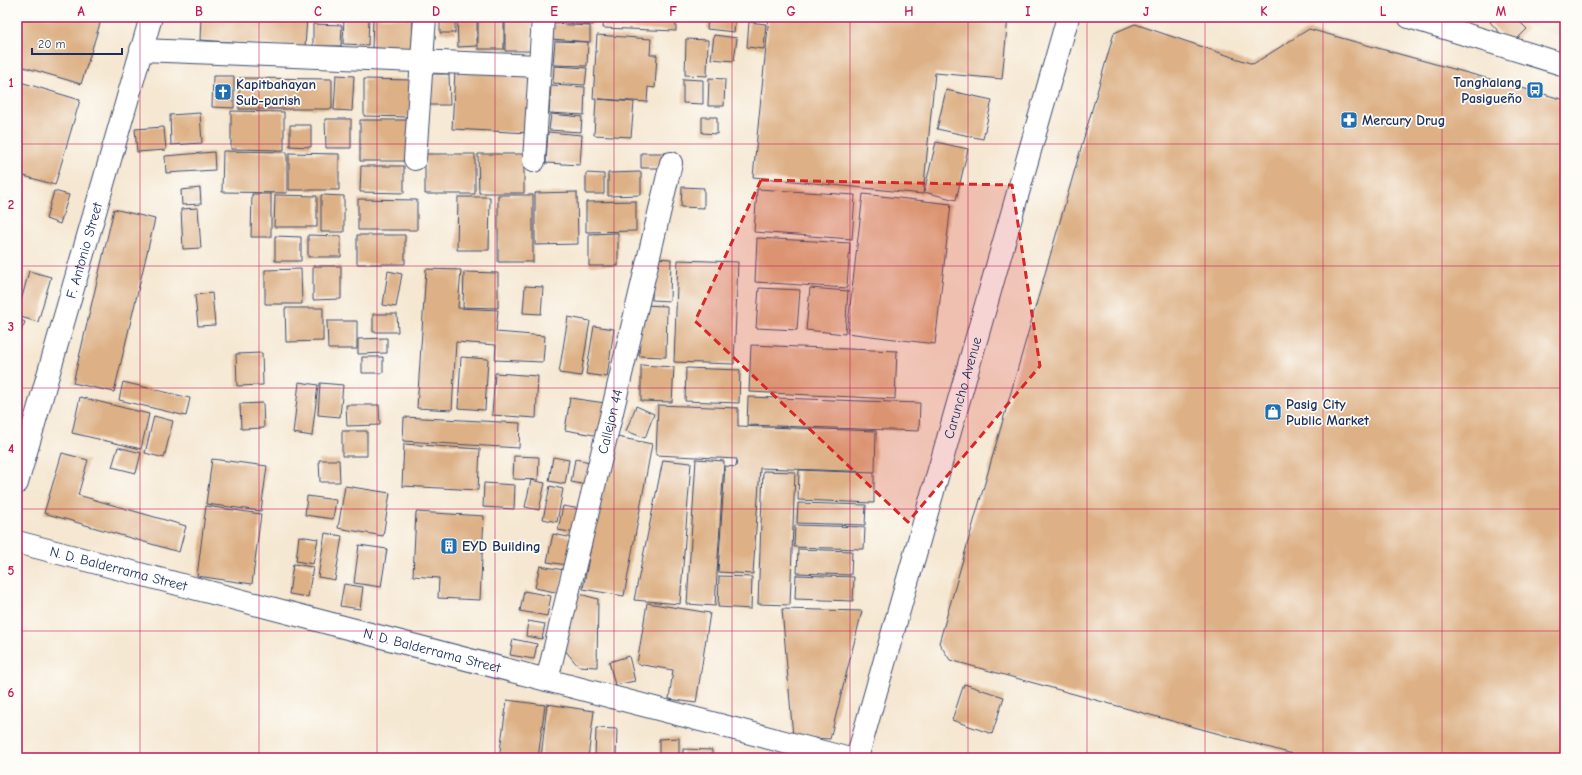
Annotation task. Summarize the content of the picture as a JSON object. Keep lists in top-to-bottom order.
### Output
{
  "streets": {
    "street": [
      "F. Antonio Street",
      "Caruncho Avenue",
      "Callejon 44",
      "N. D. Balderrama Street"
    ]
  },
  "crossings": [
    ["Callejon 44", "N. D. Balderrama Street"]
  ],
  "places": {
    "bus stop": ["Tanghalang Pasigueño"],
    "church": ["Kapitbahayan Sub-parish"],
    "pharmacy": ["Mercury Drug"],
    "shop": ["Pasig City Public Market"],
    "building": ["EYD Building"]
  },
  "scale_bar": "20 m",
  "grid": {
    "columns": [
      "A",
      "B",
      "C",
      "D",
      "E",
      "F",
      "G",
      "H",
      "I",
      "J",
      "K",
      "L",
      "M"
    ],
    "rows": [
      "1",
      "2",
      "3",
      "4",
      "5",
      "6"
    ]
  }
}
